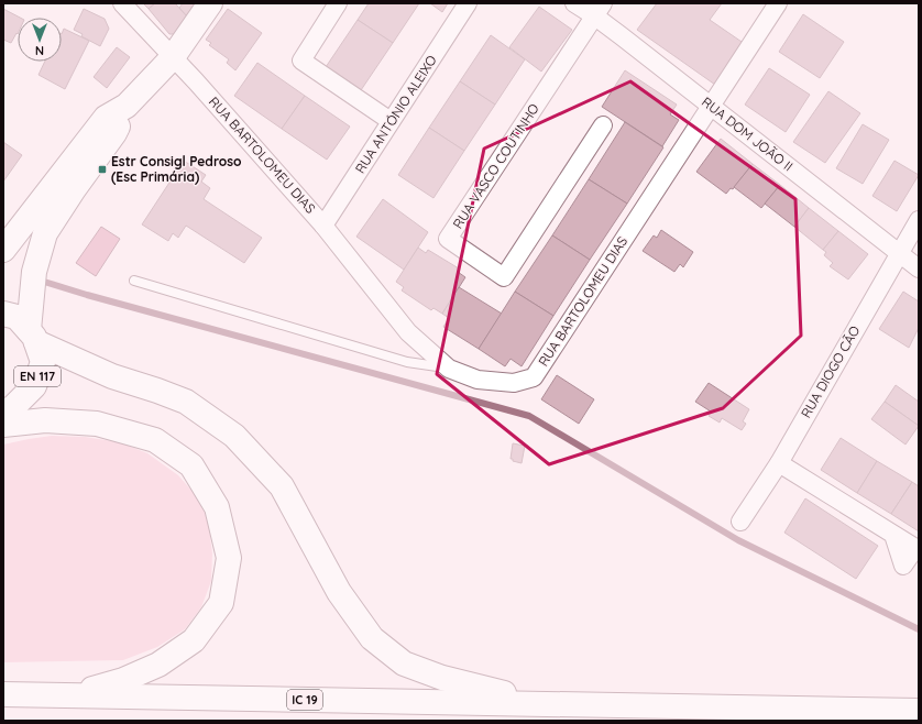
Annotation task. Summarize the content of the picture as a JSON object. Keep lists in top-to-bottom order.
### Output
{
  "streets": {
    "main road": ["EN 117", "IC 19"],
    "street": [
      "RUA ANTÓNIO ALEIXO",
      "RUA DOM JOÃO II",
      "RUA BARTOLOMEU DIAS",
      "RUA VASCO COUTINHO",
      "RUA DIOGO CÃO"
    ]
  },
  "crossings": [
    ["RUA ANTÓNIO ALEIXO", "RUA BARTOLOMEU DIAS"],
    ["RUA DOM JOÃO II", "RUA BARTOLOMEU DIAS"],
    ["RUA DOM JOÃO II", "RUA VASCO COUTINHO"],
    ["RUA DOM JOÃO II", "RUA DIOGO CÃO"]
  ],
  "places": {
    "transit": ["Estr Consigl Pedroso (Esc Primária)"]
  },
  "north": "bottom"
}
